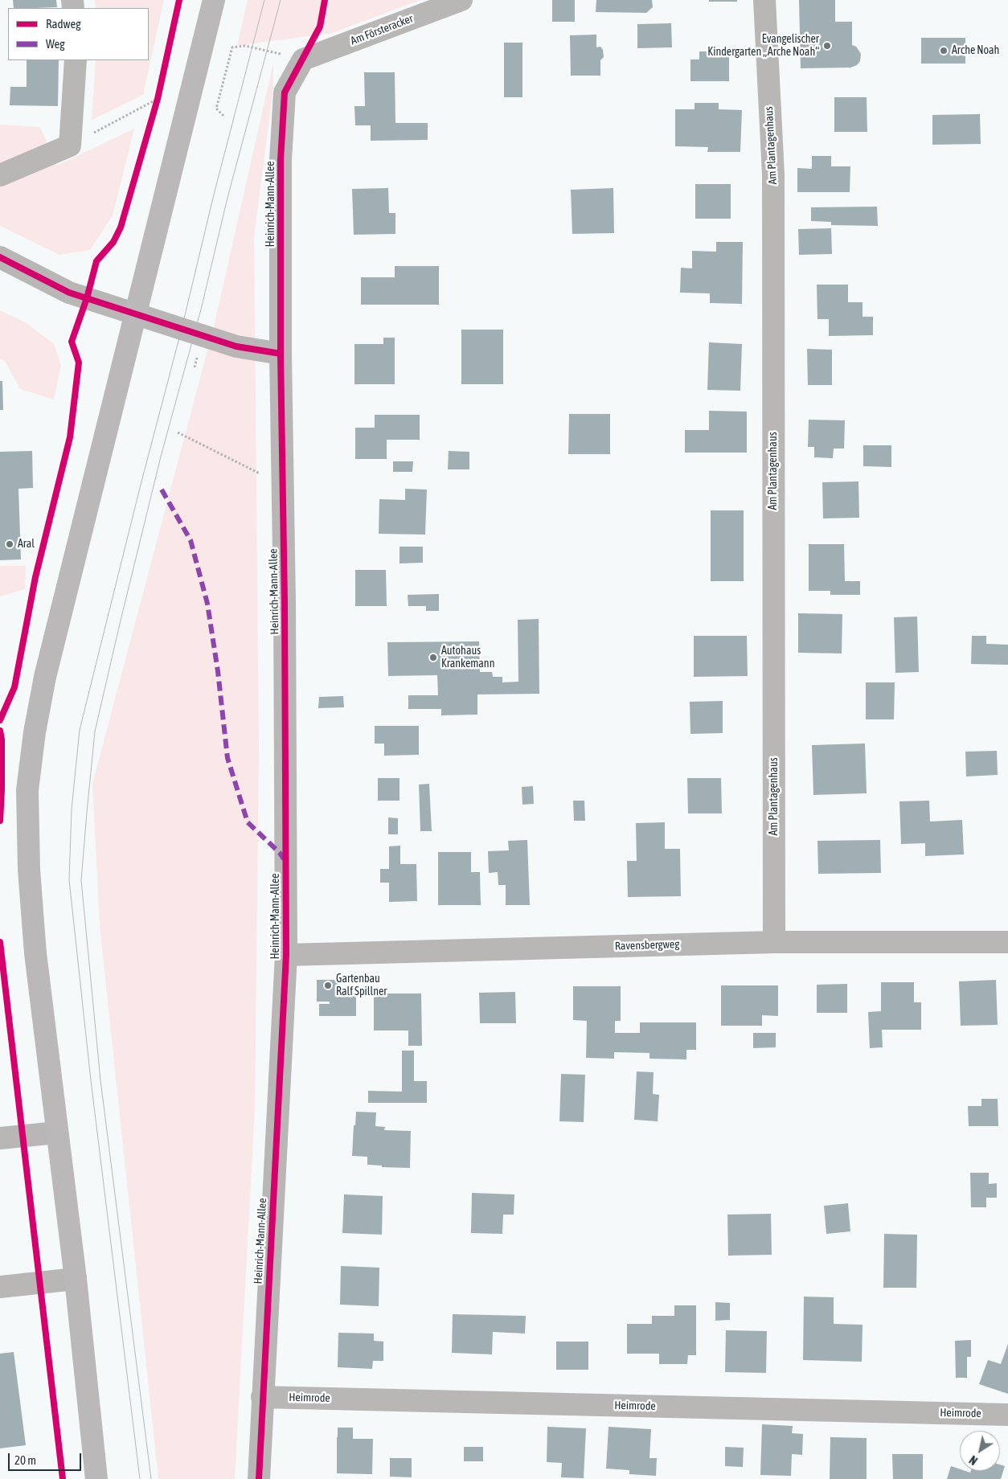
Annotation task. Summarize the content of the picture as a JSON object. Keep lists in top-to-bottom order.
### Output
{
  "streets": {
    "street": [
      "Am Försteracker",
      "Am Plantagenhaus",
      "Heinrich-Mann-Allee",
      "Ravensbergweg",
      "Heimrode"
    ]
  },
  "crossings": [
    ["Am Försteracker", "Heinrich-Mann-Allee"],
    ["Am Plantagenhaus", "Ravensbergweg"],
    ["Heinrich-Mann-Allee", "Ravensbergweg"],
    ["Heinrich-Mann-Allee", "Heimrode"]
  ],
  "places": [
    "Evangelischer Kindergarten „Arche Noah“",
    "Arche Noah",
    "Aral",
    "Autohaus Krankemann",
    "Gartenbau Ralf Spillner"
  ],
  "legend": ["Radweg", "Weg"],
  "scale_bar": "20 m",
  "north": "bottom left"
}
